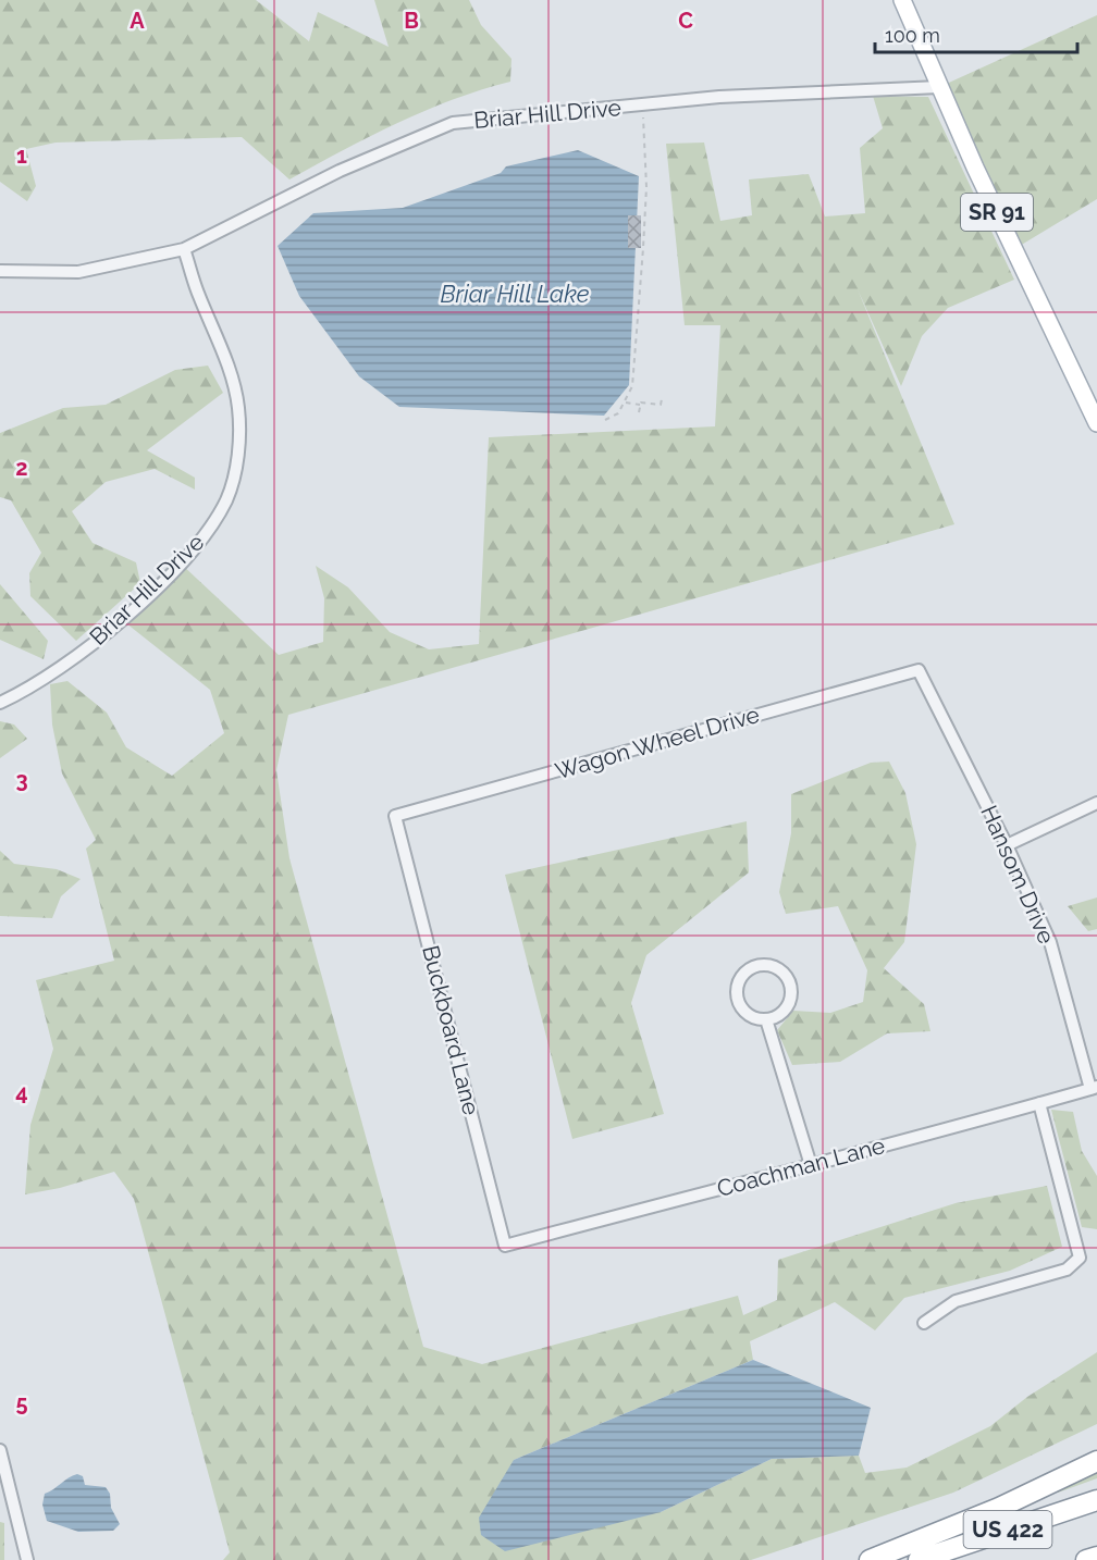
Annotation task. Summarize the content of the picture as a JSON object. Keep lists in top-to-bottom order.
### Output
{
  "streets": {
    "highway": ["US 422"],
    "main road": ["SR 91"],
    "street": [
      "Briar Hill Drive",
      "Wagon Wheel Drive",
      "Hansom Drive",
      "Buckboard Lane",
      "Coachman Lane"
    ]
  },
  "crossings": [
    ["Briar Hill Drive", "SR 91"],
    ["Wagon Wheel Drive", "Hansom Drive"],
    ["Wagon Wheel Drive", "Buckboard Lane"],
    ["Hansom Drive", "Coachman Lane"],
    ["Buckboard Lane", "Coachman Lane"]
  ],
  "water": ["Briar Hill Lake"],
  "scale_bar": "100 m",
  "grid": {
    "columns": ["A", "B", "C"],
    "rows": [
      "1",
      "2",
      "3",
      "4",
      "5"
    ]
  }
}
